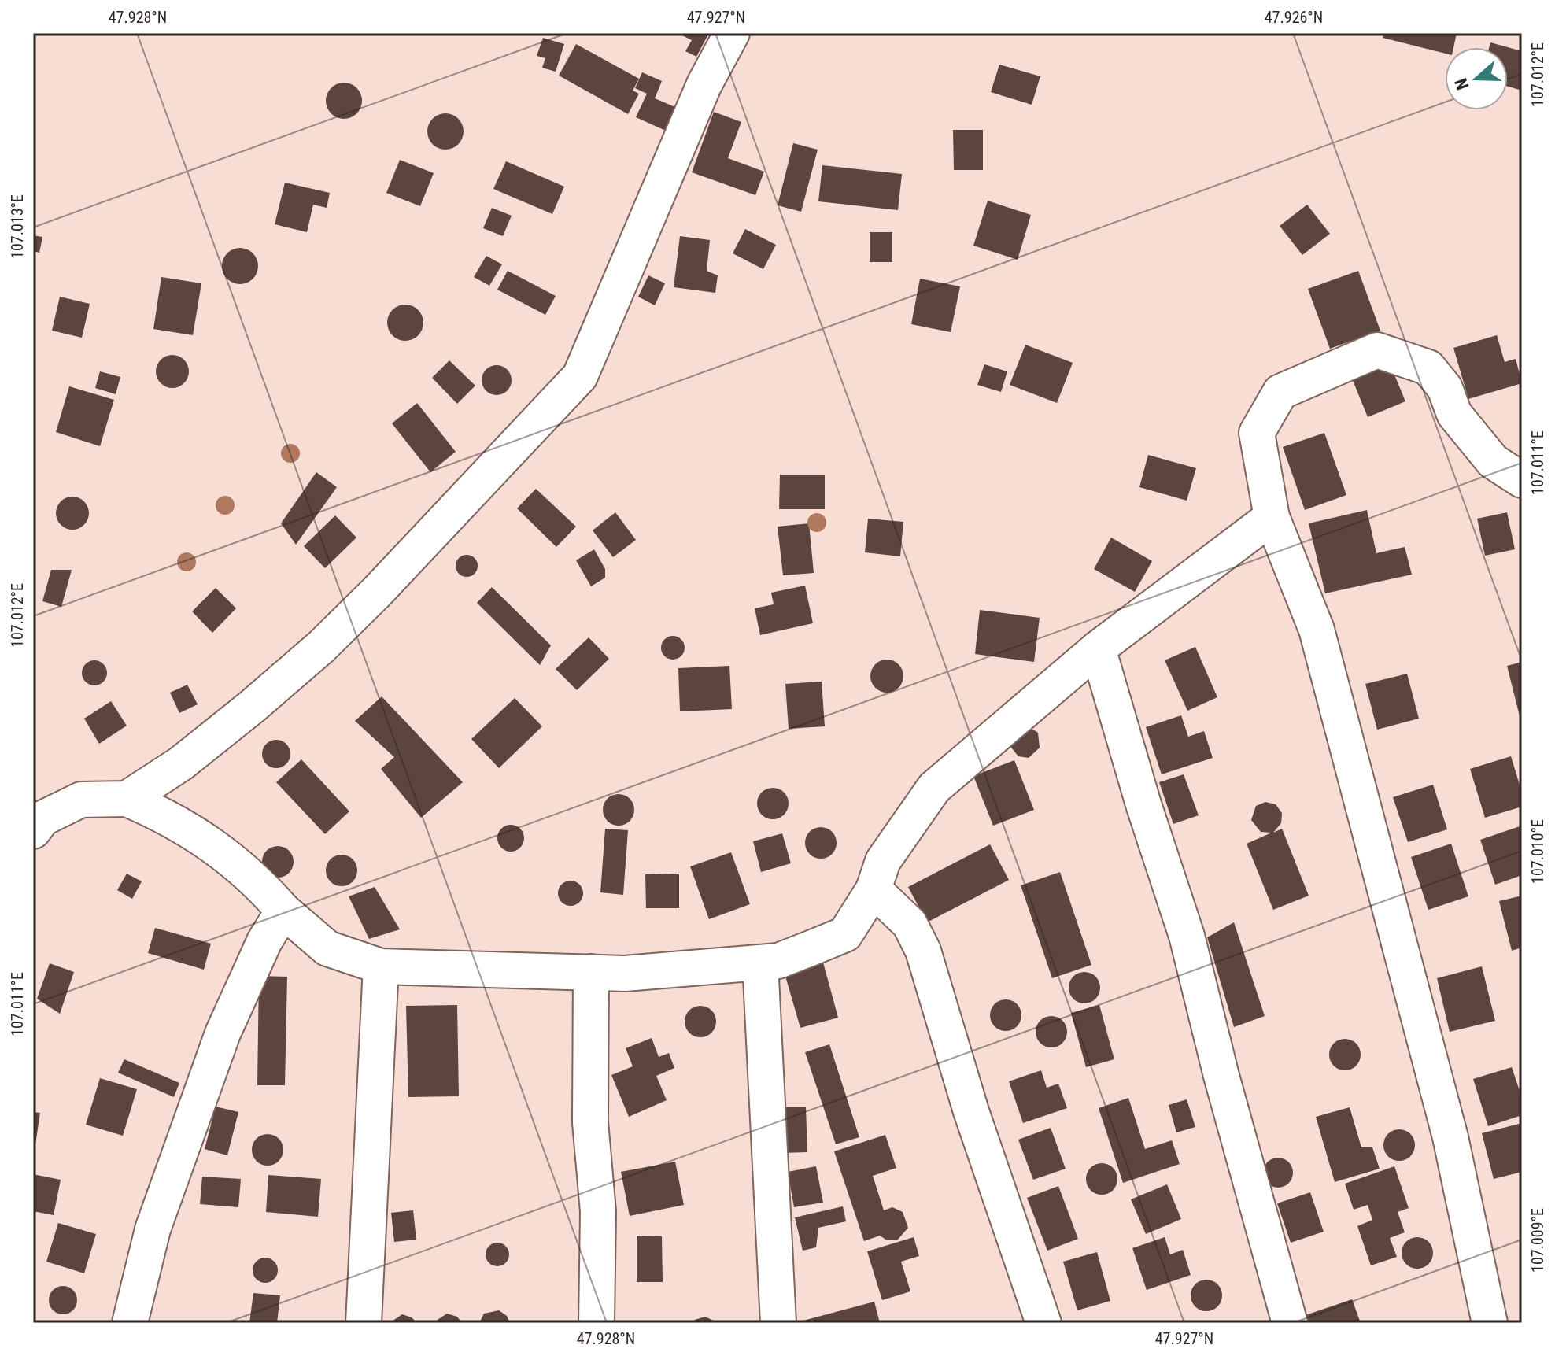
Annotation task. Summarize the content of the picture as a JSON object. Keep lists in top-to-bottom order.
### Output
{
  "north": "left",
  "coordinates": [
    "47.928°N",
    "47.927°N",
    "47.926°N",
    "107.012°E",
    "107.013°E",
    "107.011°E",
    "107.010°E",
    "107.009°E"
  ]
}
